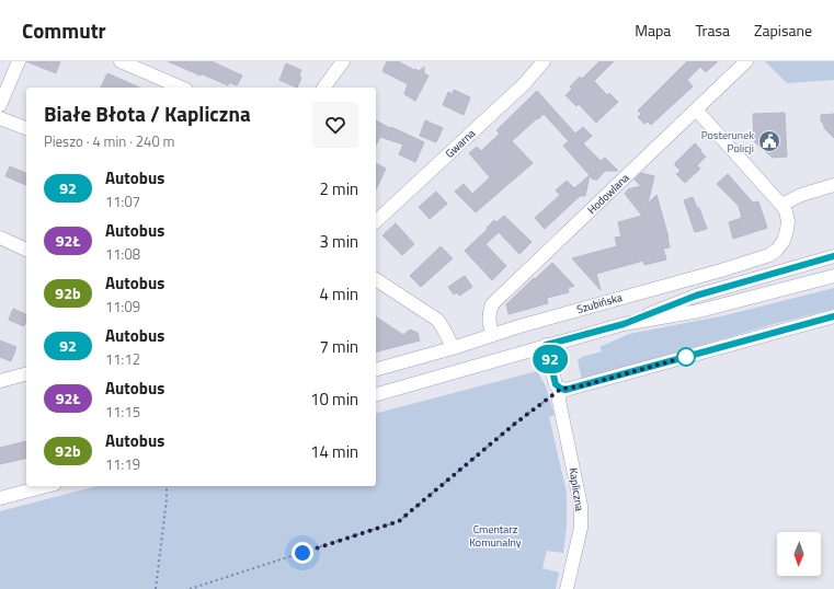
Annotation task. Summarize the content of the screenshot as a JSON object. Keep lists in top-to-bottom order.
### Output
{
  "streets": {
    "street": [
      "Gwarna",
      "Hodowlana",
      "Szubińska",
      "Kapliczna"
    ]
  },
  "crossings": [
    ["Hodowlana", "Szubińska"]
  ],
  "parks": ["Cmentarz Komunalny"],
  "places": {
    "public building": ["Posterunek Policji"]
  },
  "lines": ["bus line 92"],
  "north": "bottom",
  "page": {
    "header": "Commutr",
    "nav": ["Mapa", "Trasa", "Zapisane"],
    "on_map": "92",
    "heading": ["Białe Błota / Kapliczna", "Pieszo · 4 min · 240 m"],
    "list": [
      {
        "mark": "92",
        "name": "Autobus",
        "note": "11:07",
        "value": "2 min"
      },
      {
        "mark": "92Ł",
        "name": "Autobus",
        "note": "11:08",
        "value": "3 min"
      },
      {
        "mark": "92b",
        "name": "Autobus",
        "note": "11:09",
        "value": "4 min"
      },
      {
        "mark": "92",
        "name": "Autobus",
        "note": "11:12",
        "value": "7 min"
      },
      {
        "mark": "92Ł",
        "name": "Autobus",
        "note": "11:15",
        "value": "10 min"
      },
      {
        "mark": "92b",
        "name": "Autobus",
        "note": "11:19",
        "value": "14 min"
      }
    ]
  }
}
